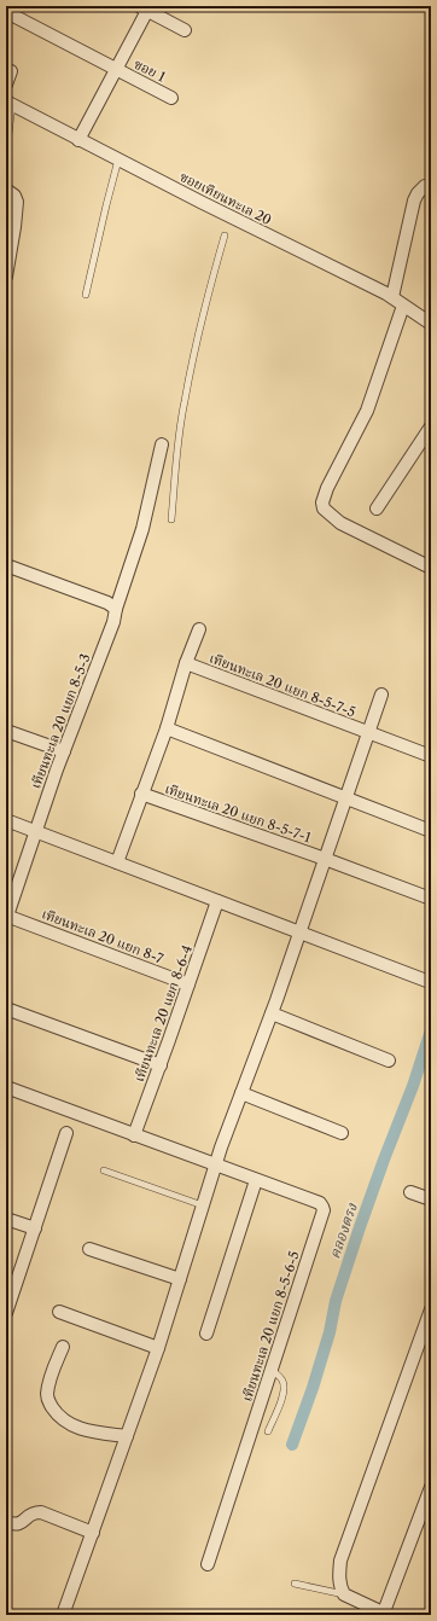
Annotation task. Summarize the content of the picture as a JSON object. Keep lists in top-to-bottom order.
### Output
{
  "streets": {
    "street": [
      "ซอย 1",
      "ซอยเทียนทะเล 20",
      "เทียนทะเล 20 แยก 8-5-7-5",
      "เทียนทะเล 20 แยก 8-5-3",
      "เทียนทะเล 20 แยก 8-5-7-1",
      "เทียนทะเล 20 แยก 8-7",
      "เทียนทะเล 20 แยก 8-6-4",
      "เทียนทะเล 20 แยก 8-5-6-5"
    ]
  },
  "crossings": [
    ["เทียนทะเล 20 แยก 8-5-3", "เทียนทะเล 20 แยก 8-7"],
    ["เทียนทะเล 20 แยก 8-7", "เทียนทะเล 20 แยก 8-6-4"],
    ["เทียนทะเล 20 แยก 8-6-4", "เทียนทะเล 20 แยก 8-5-6-5"]
  ],
  "water": ["คลองตรง"]
}
